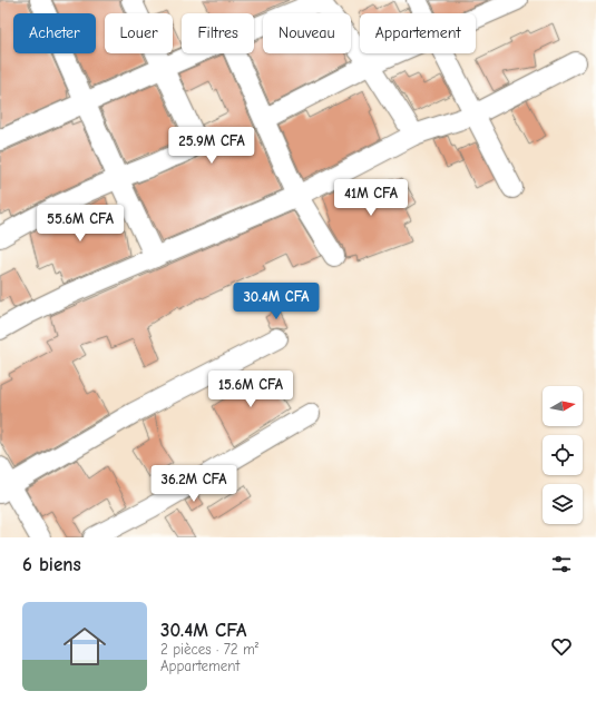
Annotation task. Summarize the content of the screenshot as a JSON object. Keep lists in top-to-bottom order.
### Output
{
  "north": "right",
  "page": {
    "chip": [
      "Acheter",
      "Louer",
      "Filtres",
      "Nouveau",
      "Appartement"
    ],
    "price": [
      "25.9M CFA",
      "41M CFA",
      "55.6M CFA",
      "30.4M CFA",
      "15.6M CFA",
      "36.2M CFA"
    ],
    "heading": "6 biens",
    "list": [
      {
        "name": "30.4M CFA",
        "note": "2 pièces · 72 m² · Appartement"
      }
    ]
  }
}
